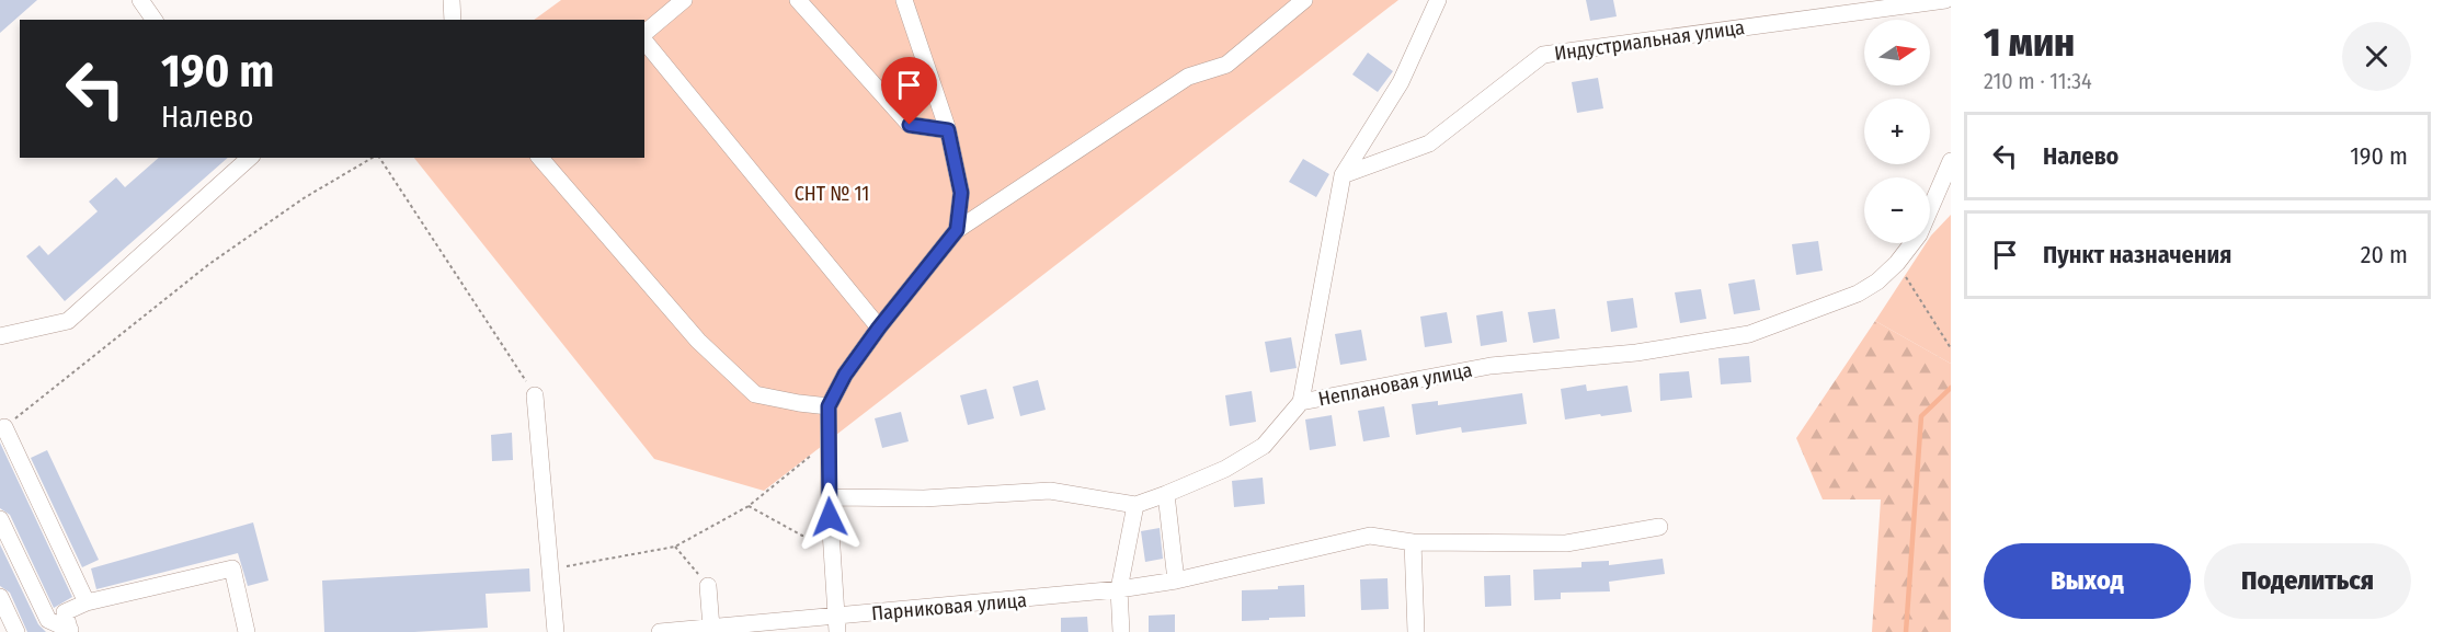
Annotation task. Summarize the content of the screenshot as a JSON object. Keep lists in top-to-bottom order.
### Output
{
  "streets": {
    "street": ["Индустриальная улица", "Неплановая улица", "Парниковая улица"]
  },
  "parks": ["СНТ № 11"],
  "north": "right",
  "page": {
    "heading": ["1 мин", "210 m · 11:34"],
    "map_buttons": ["+", "−"],
    "turn": ["190 m", "Налево"],
    "list": [
      {
        "name": "Налево",
        "value": "190 m"
      },
      {
        "name": "Пункт назначения",
        "value": "20 m"
      }
    ],
    "buttons": ["Выход", "Поделиться"]
  }
}
